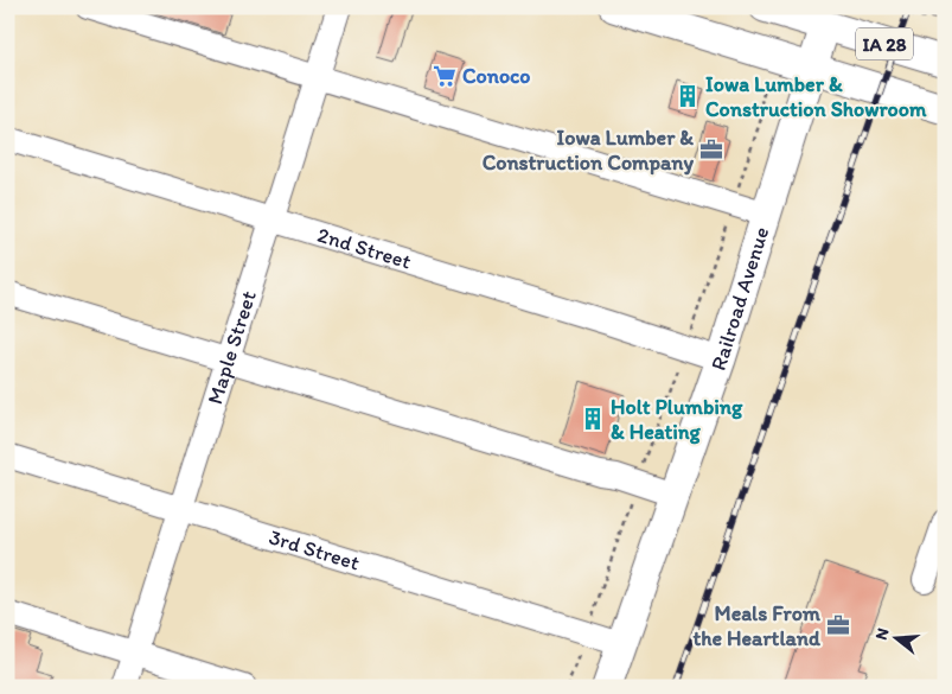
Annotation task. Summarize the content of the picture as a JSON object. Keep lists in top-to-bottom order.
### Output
{
  "streets": {
    "main road": ["IA 28", "Railroad Avenue"],
    "street": ["2nd Street", "Maple Street", "3rd Street"]
  },
  "crossings": [
    ["IA 28", "Railroad Avenue"],
    ["2nd Street", "Railroad Avenue"],
    ["2nd Street", "Maple Street"],
    ["Railroad Avenue", "3rd Street"],
    ["Maple Street", "3rd Street"]
  ],
  "places": {
    "supermarket": ["Conoco"],
    "building": ["Iowa Lumber & Construction Showroom", "Holt Plumbing & Heating"],
    "office": ["Iowa Lumber & Construction Company", "Meals From the Heartland"]
  },
  "north": "left"
}
